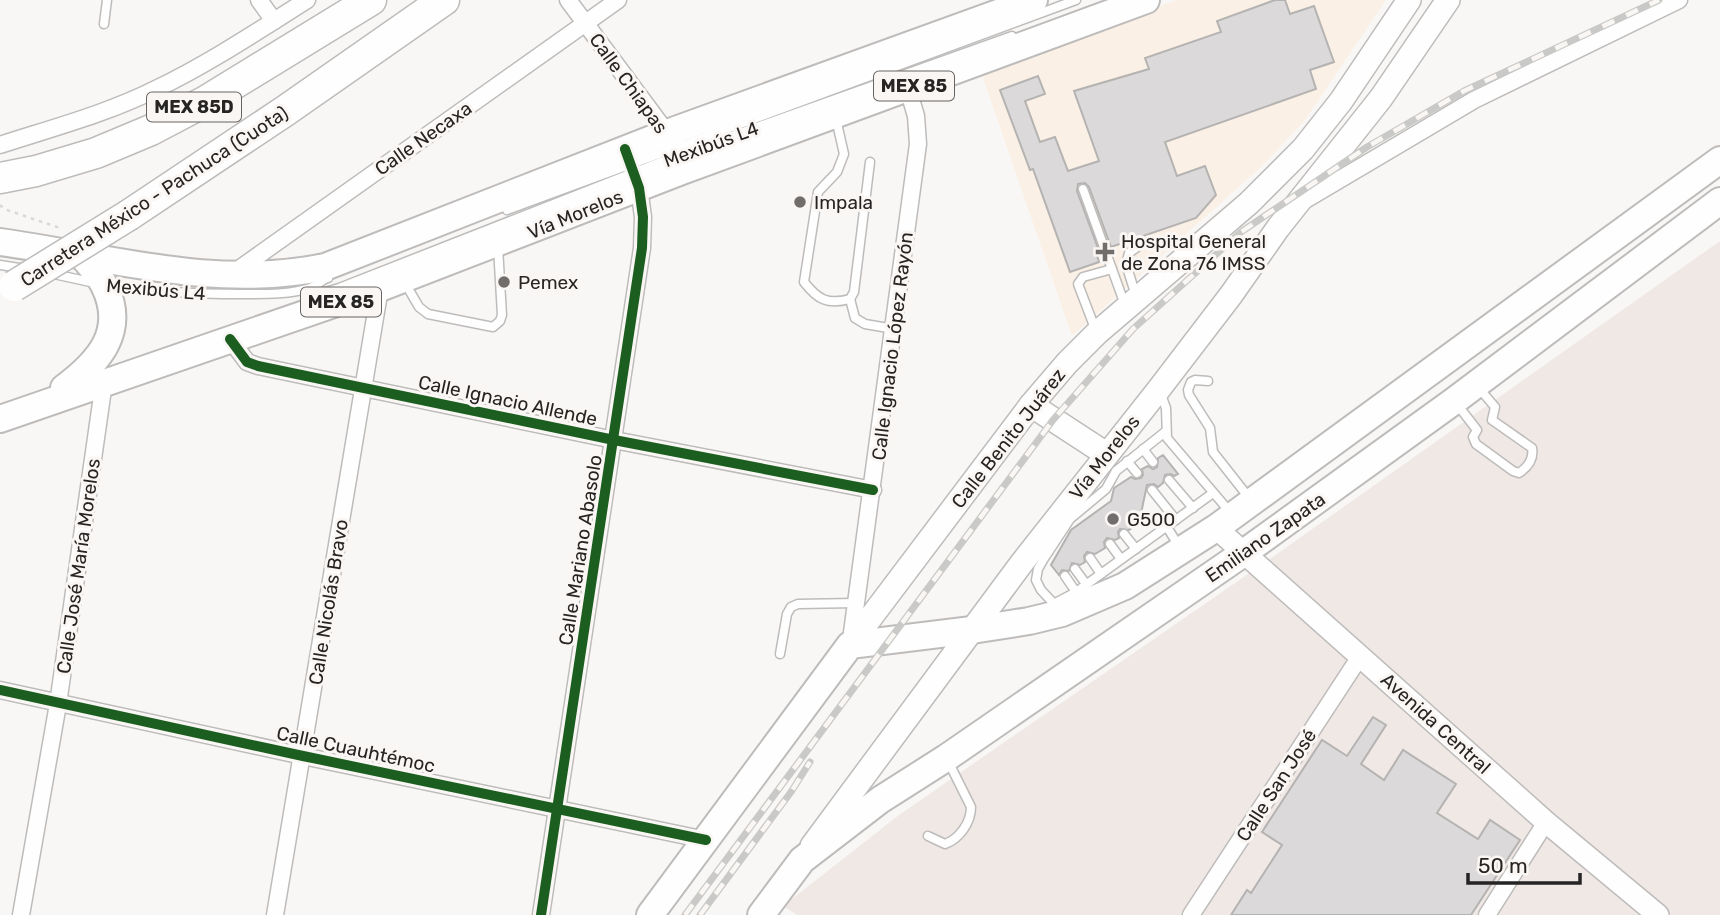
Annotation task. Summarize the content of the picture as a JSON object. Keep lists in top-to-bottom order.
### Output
{
  "streets": {
    "highway": ["MEX 85D", "Carretera México - Pachuca (Cuota)"],
    "main road": [
      "MEX 85",
      "Vía Morelos",
      "Calle Benito Juárez",
      "Emiliano Zapata"
    ],
    "street": [
      "Calle Chiapas",
      "Calle Necaxa",
      "Calle Ignacio López Rayón",
      "Calle Ignacio Allende",
      "Calle Mariano Abasolo",
      "Calle José María Morelos",
      "Calle Nicolás Bravo",
      "Avenida Central",
      "Calle Cuauhtémoc",
      "Calle San José"
    ],
    "lane": ["Mexibús L4"]
  },
  "crossings": [
    ["Calle Chiapas", "Calle Necaxa"],
    ["Calle Chiapas", "Mexibús L4"],
    ["Calle Chiapas", "Vía Morelos"],
    ["Calle Necaxa", "Vía Morelos"],
    ["Mexibús L4", "Carretera México - Pachuca (Cuota)"],
    ["Mexibús L4", "Vía Morelos"],
    ["Mexibús L4", "Calle Mariano Abasolo"],
    ["Vía Morelos", "Calle Ignacio López Rayón"],
    ["Vía Morelos", "Calle Ignacio Allende"],
    ["Vía Morelos", "Emiliano Zapata"],
    ["Vía Morelos", "Calle Mariano Abasolo"],
    ["Vía Morelos", "Calle José María Morelos"],
    ["Vía Morelos", "Calle Nicolás Bravo"],
    ["Calle Ignacio López Rayón", "Calle Ignacio Allende"],
    ["Calle Ignacio López Rayón", "Calle Benito Juárez"],
    ["Calle Ignacio López Rayón", "Emiliano Zapata"],
    ["Calle Ignacio Allende", "Calle Mariano Abasolo"],
    ["Calle Ignacio Allende", "Calle Nicolás Bravo"],
    ["Calle Benito Juárez", "Emiliano Zapata"],
    ["Calle Benito Juárez", "Calle Cuauhtémoc"],
    ["Emiliano Zapata", "Avenida Central"],
    ["Calle Mariano Abasolo", "Calle Cuauhtémoc"],
    ["Calle José María Morelos", "Calle Cuauhtémoc"],
    ["Calle Nicolás Bravo", "Calle Cuauhtémoc"],
    ["Avenida Central", "Calle San José"]
  ],
  "places": {
    "other": ["Impala", "Pemex", "G500"],
    "health": ["Hospital General de Zona 76 IMSS"]
  },
  "scale_bar": "50 m"
}
